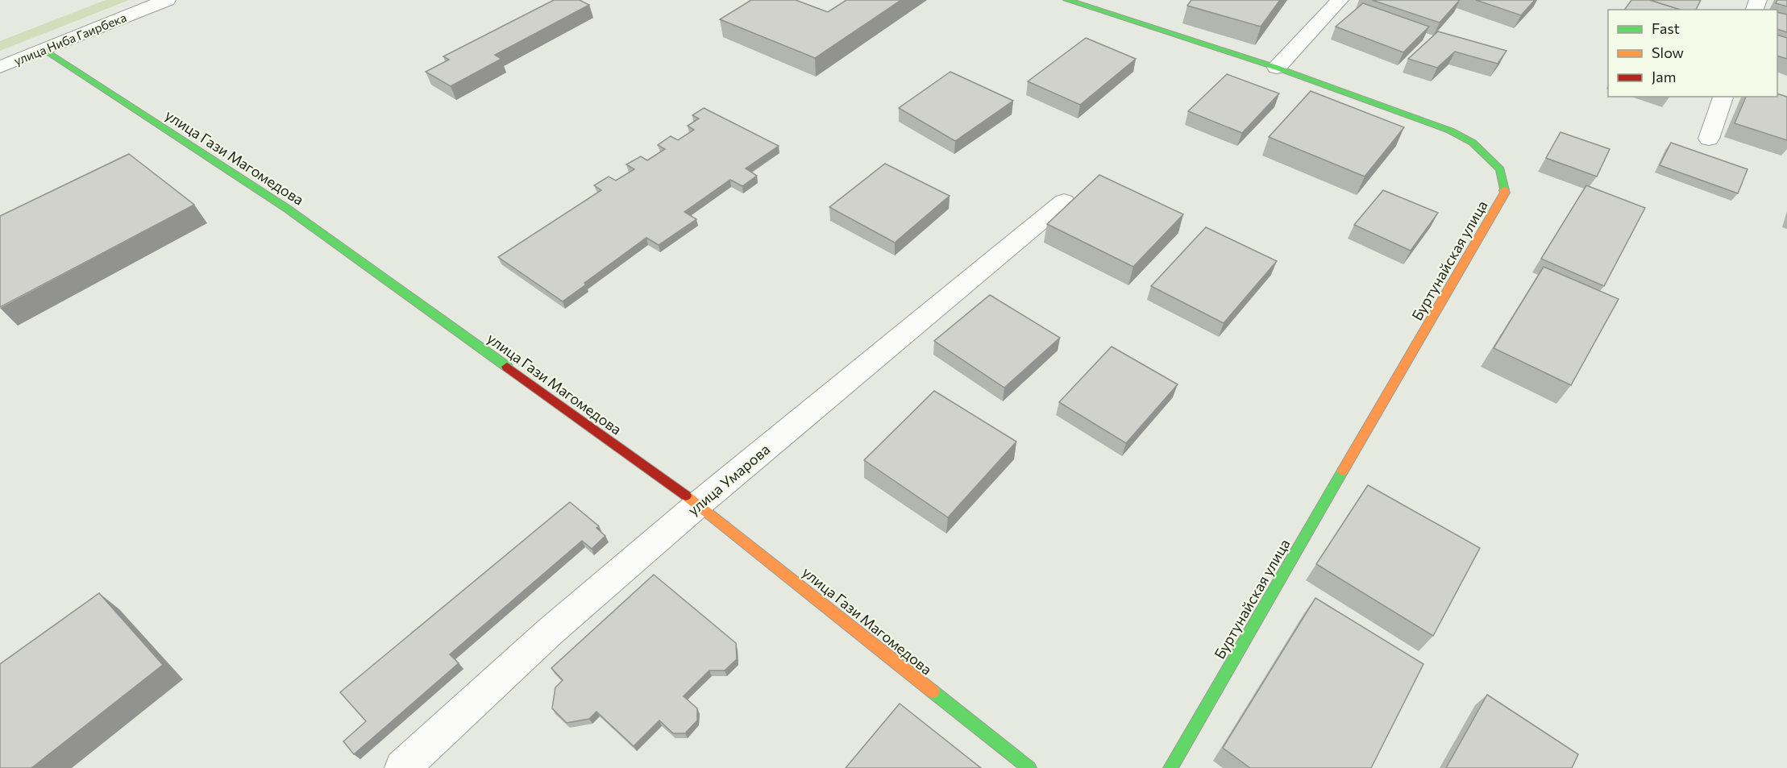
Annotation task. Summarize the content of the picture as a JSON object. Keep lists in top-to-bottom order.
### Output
{
  "streets": {
    "street": [
      "улица Ниба Гаирбека",
      "улица Гази Магомедова",
      "Буртунайская улица",
      "улица Умарова"
    ]
  },
  "crossings": [
    ["улица Ниба Гаирбека", "улица Гази Магомедова"],
    ["улица Гази Магомедова", "улица Умарова"]
  ],
  "legend": ["Fast", "Slow", "Jam"]
}
